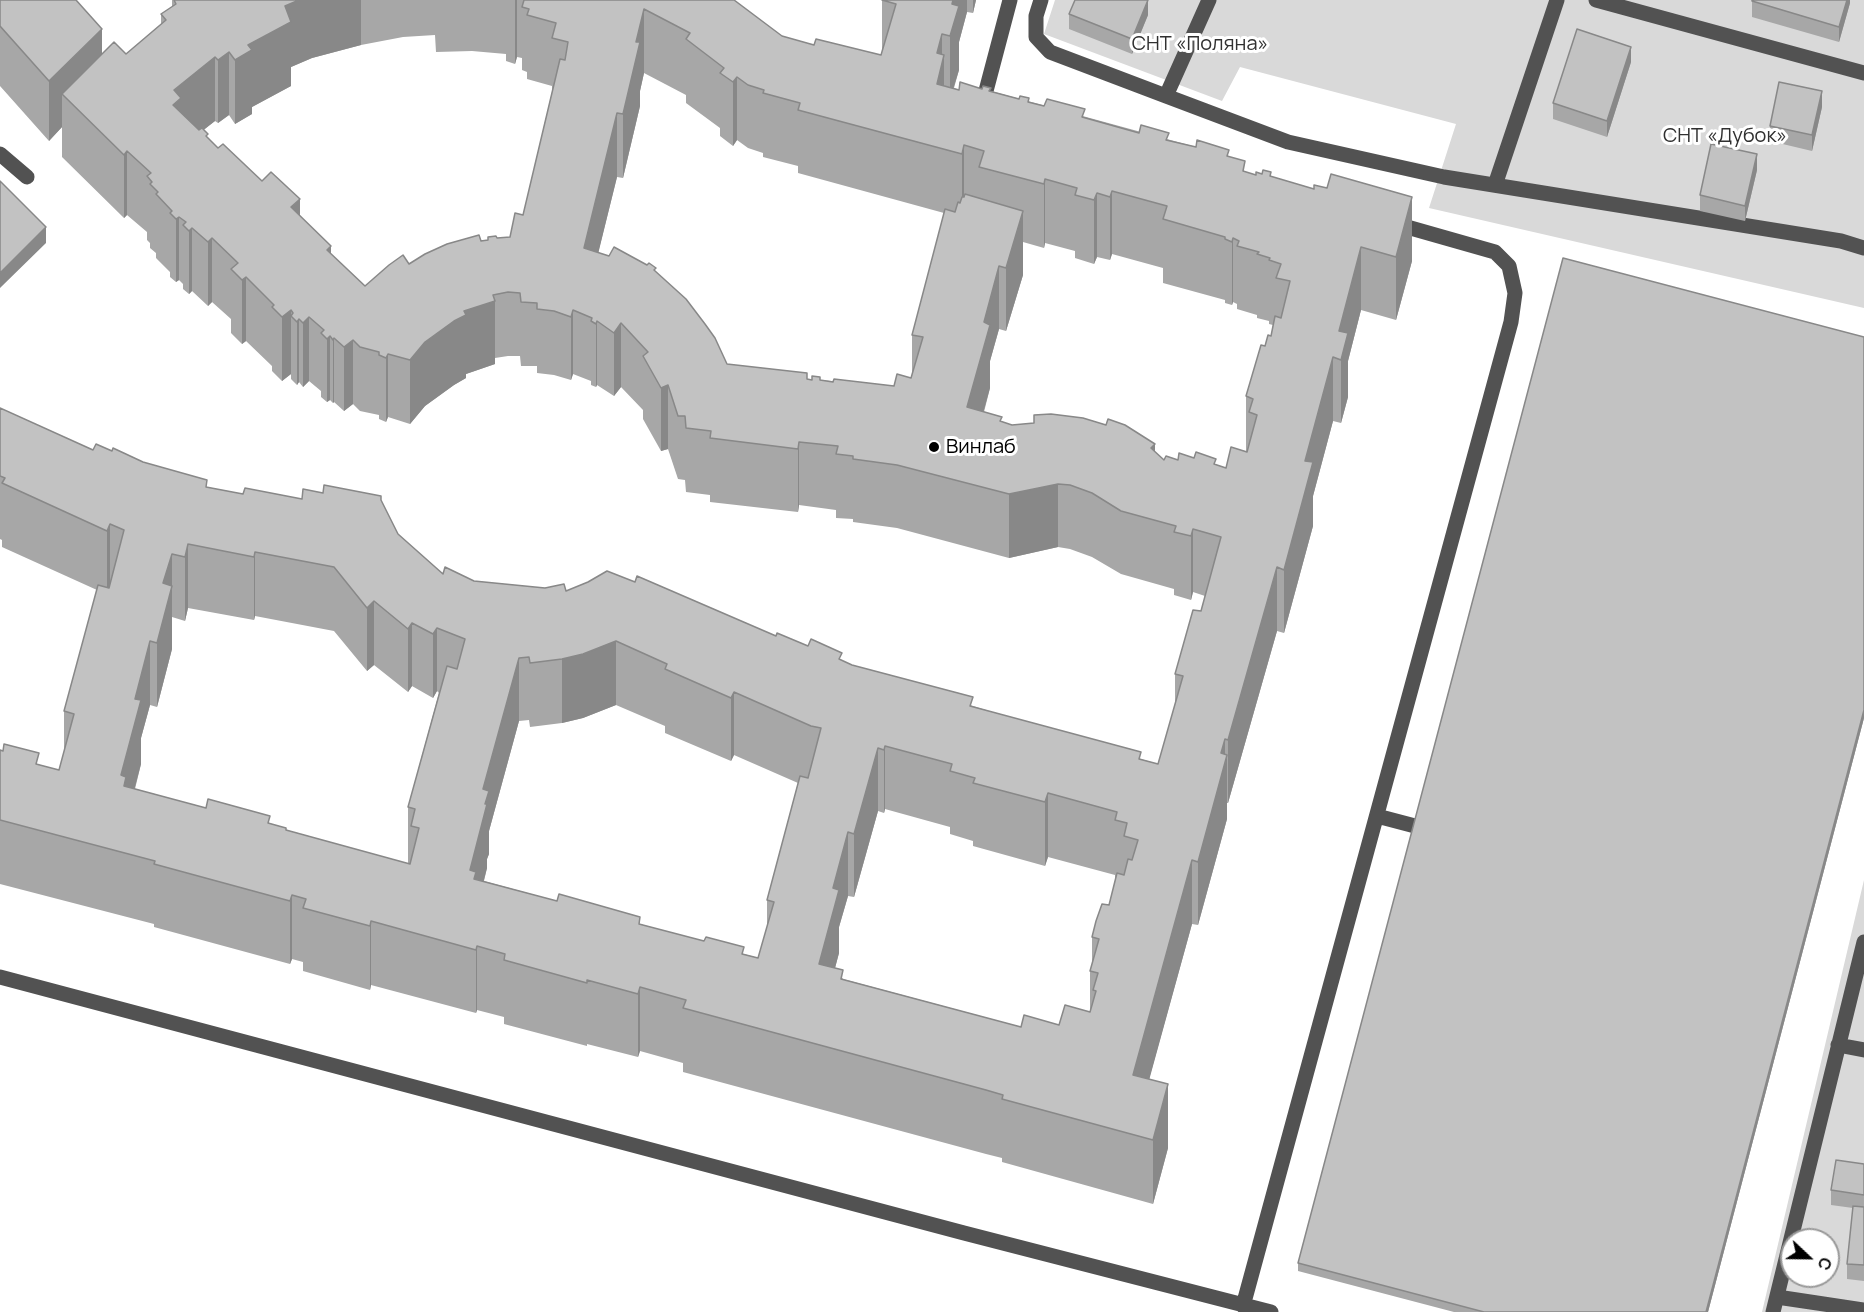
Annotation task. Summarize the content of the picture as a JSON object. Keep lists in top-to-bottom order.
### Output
{
  "parks": ["СНТ «Поляна»", "СНТ «Дубок»"],
  "places": ["Винлаб"],
  "north": "right"
}
